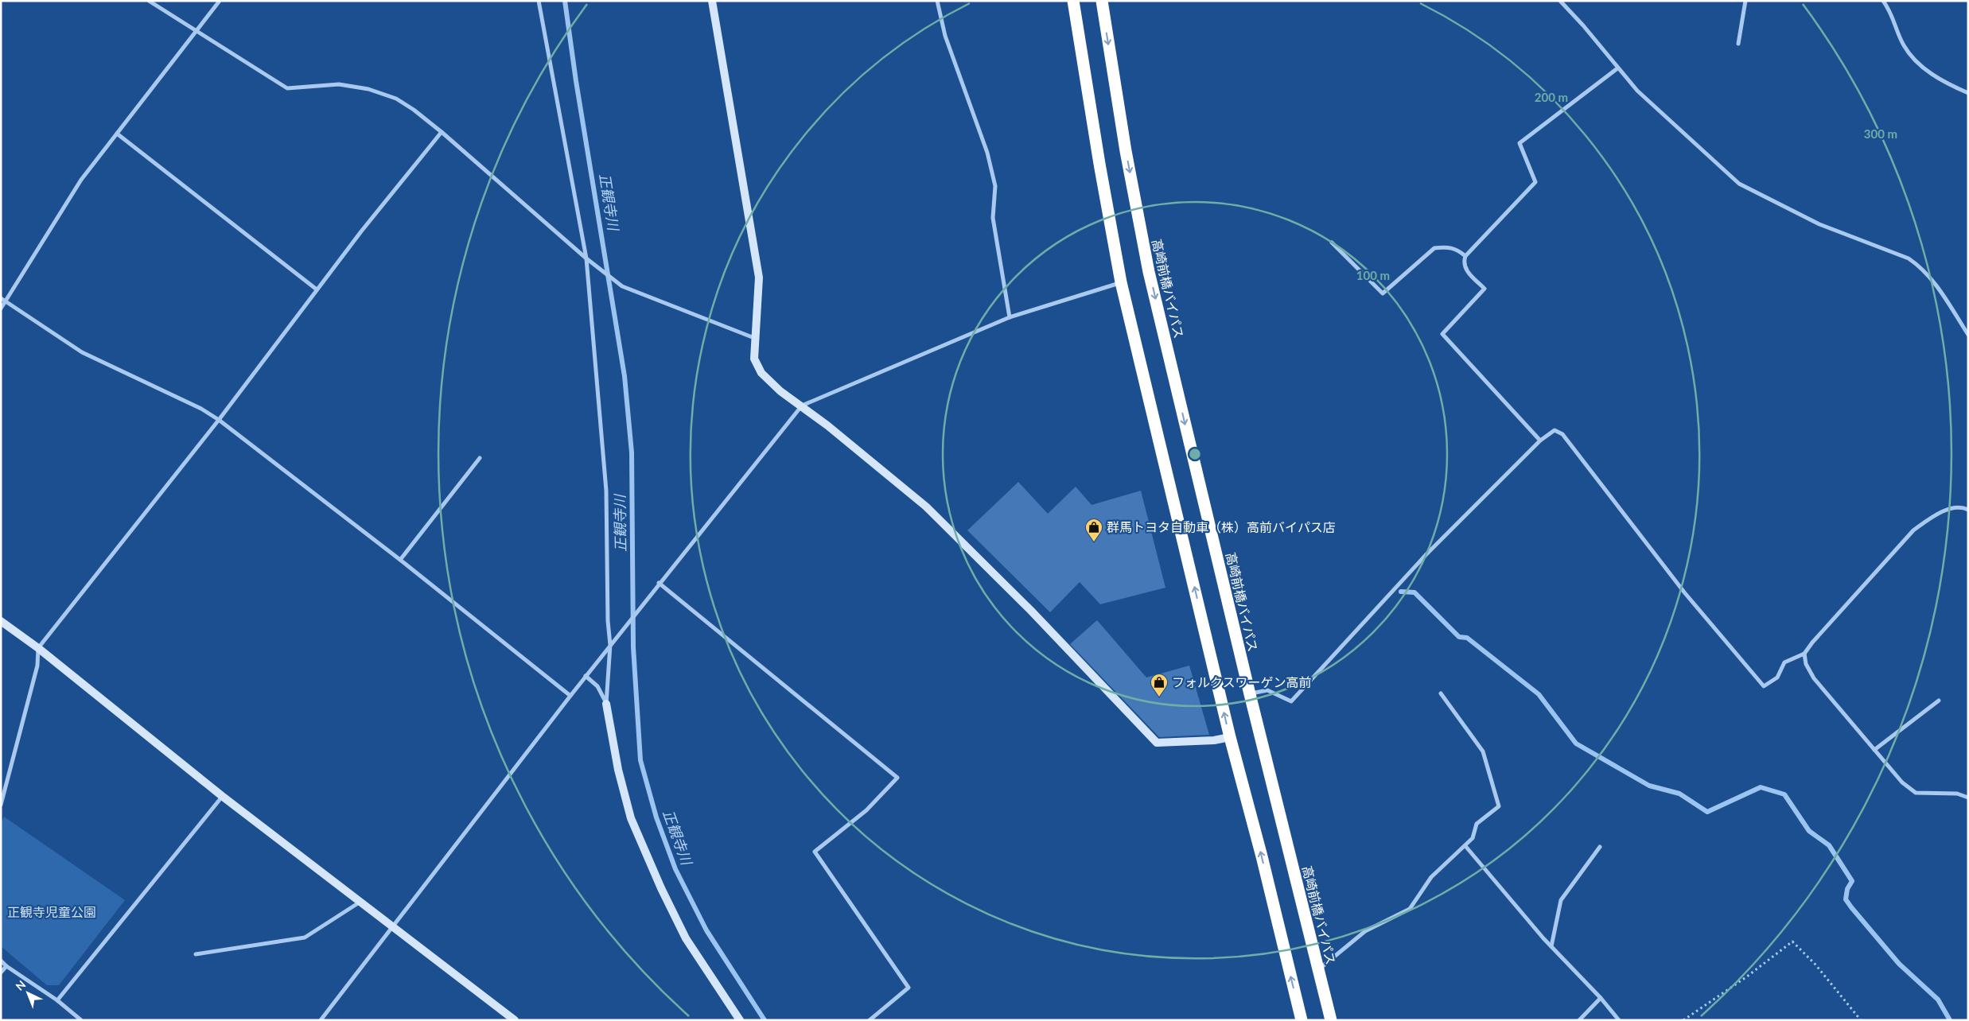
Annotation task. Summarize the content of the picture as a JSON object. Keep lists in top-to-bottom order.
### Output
{
  "streets": {
    "highway": ["高崎前橋バイパス"]
  },
  "water": ["正観寺川"],
  "parks": ["正観寺児童公園"],
  "places": {
    "shop": ["群馬トヨタ自動車（株）高前バイパス店", "フォルクスワーゲン高前"]
  },
  "north": "top left",
  "rings": ["200 m", "300 m", "100 m"]
}
